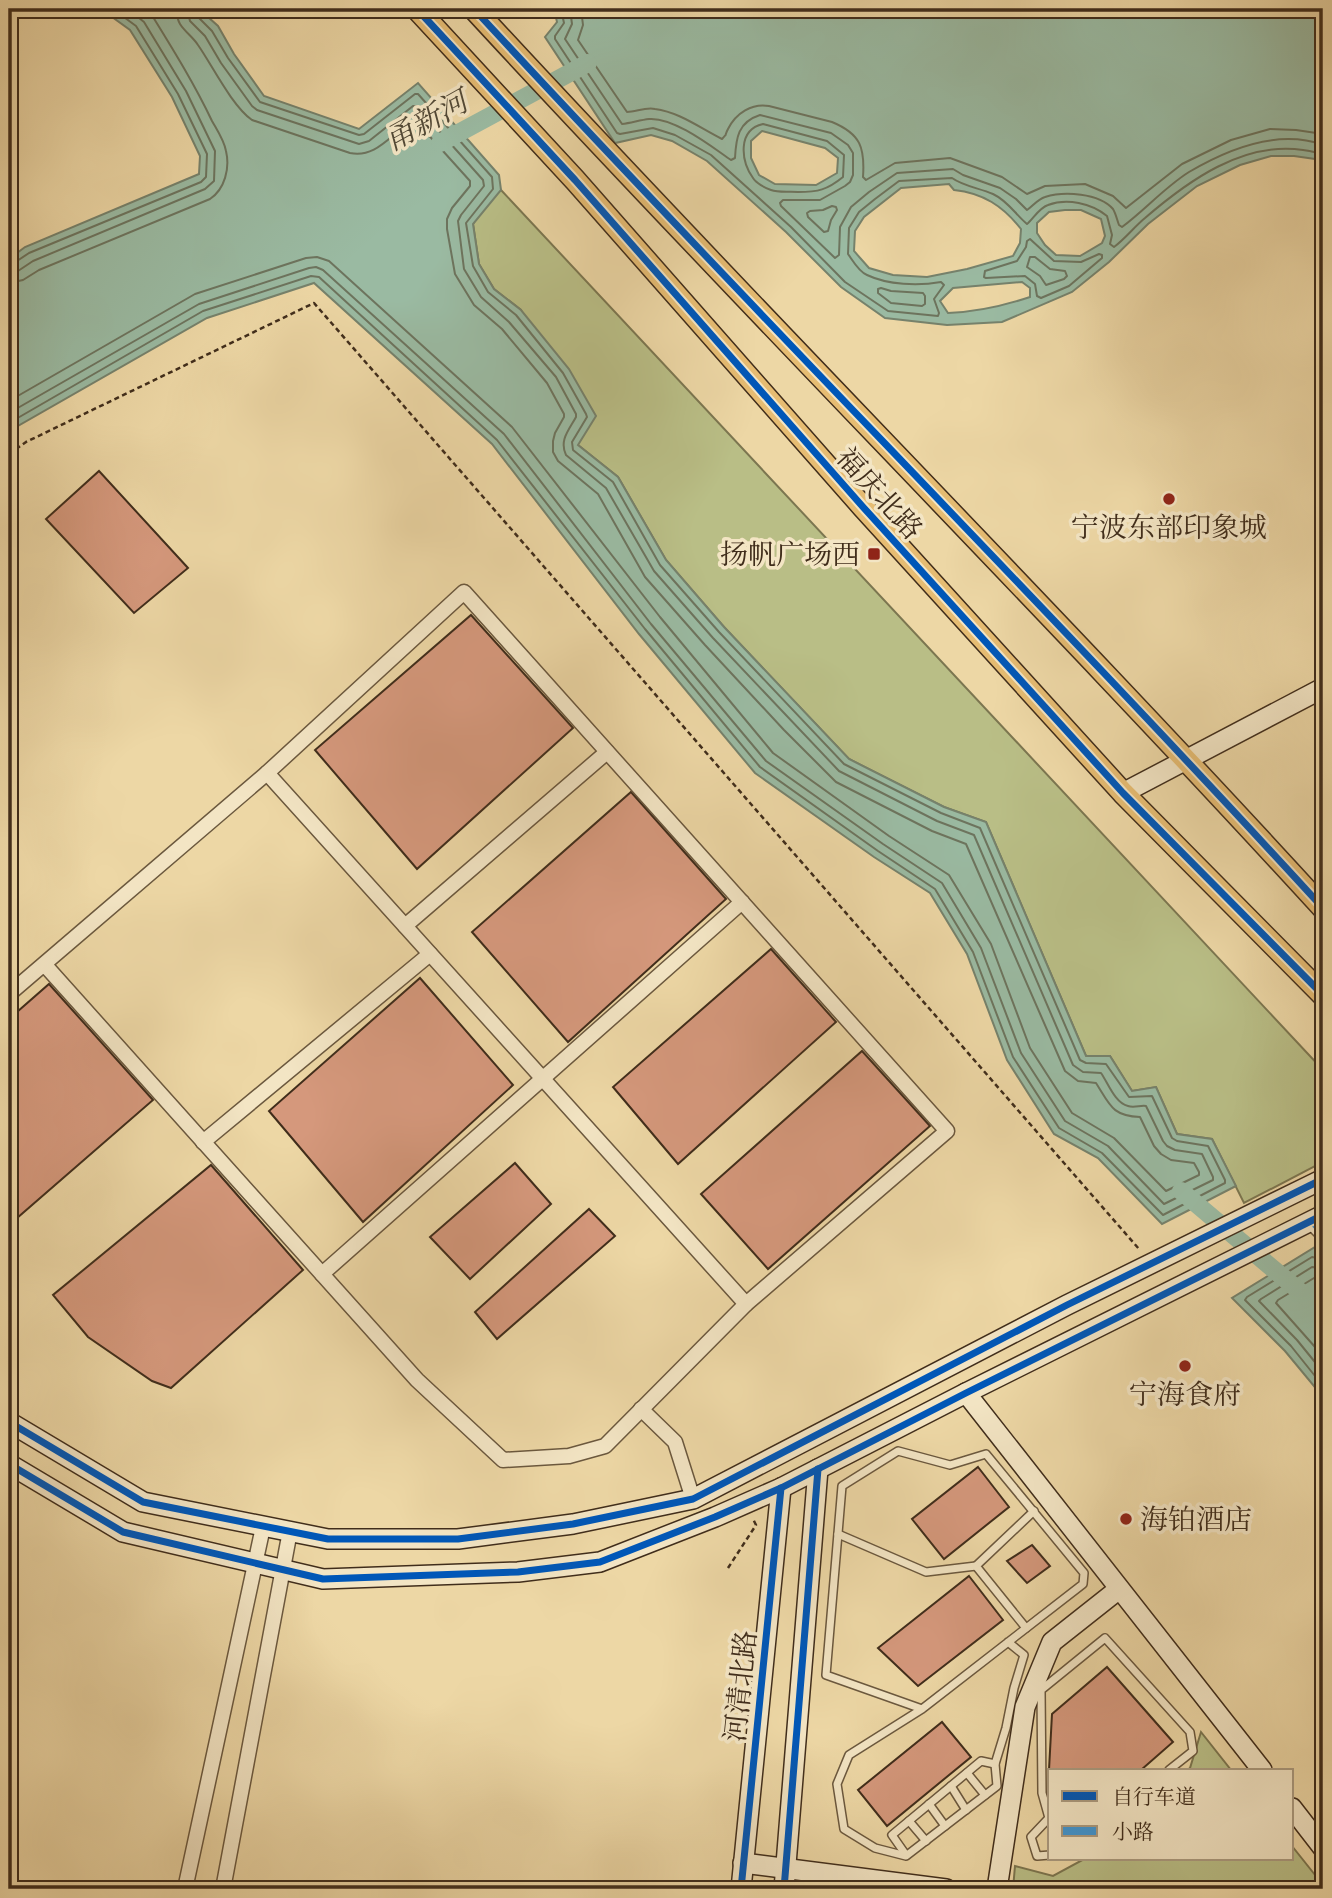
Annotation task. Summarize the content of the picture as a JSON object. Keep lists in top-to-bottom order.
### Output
{
  "streets": {
    "main road": ["福庆北路", "河清北路"]
  },
  "water": ["甬新河"],
  "places": {
    "other": ["宁波东部印象城", "宁海食府", "海铂酒店"],
    "transit": ["扬帆广场西"]
  },
  "legend": ["自行车道", "小路"]
}
